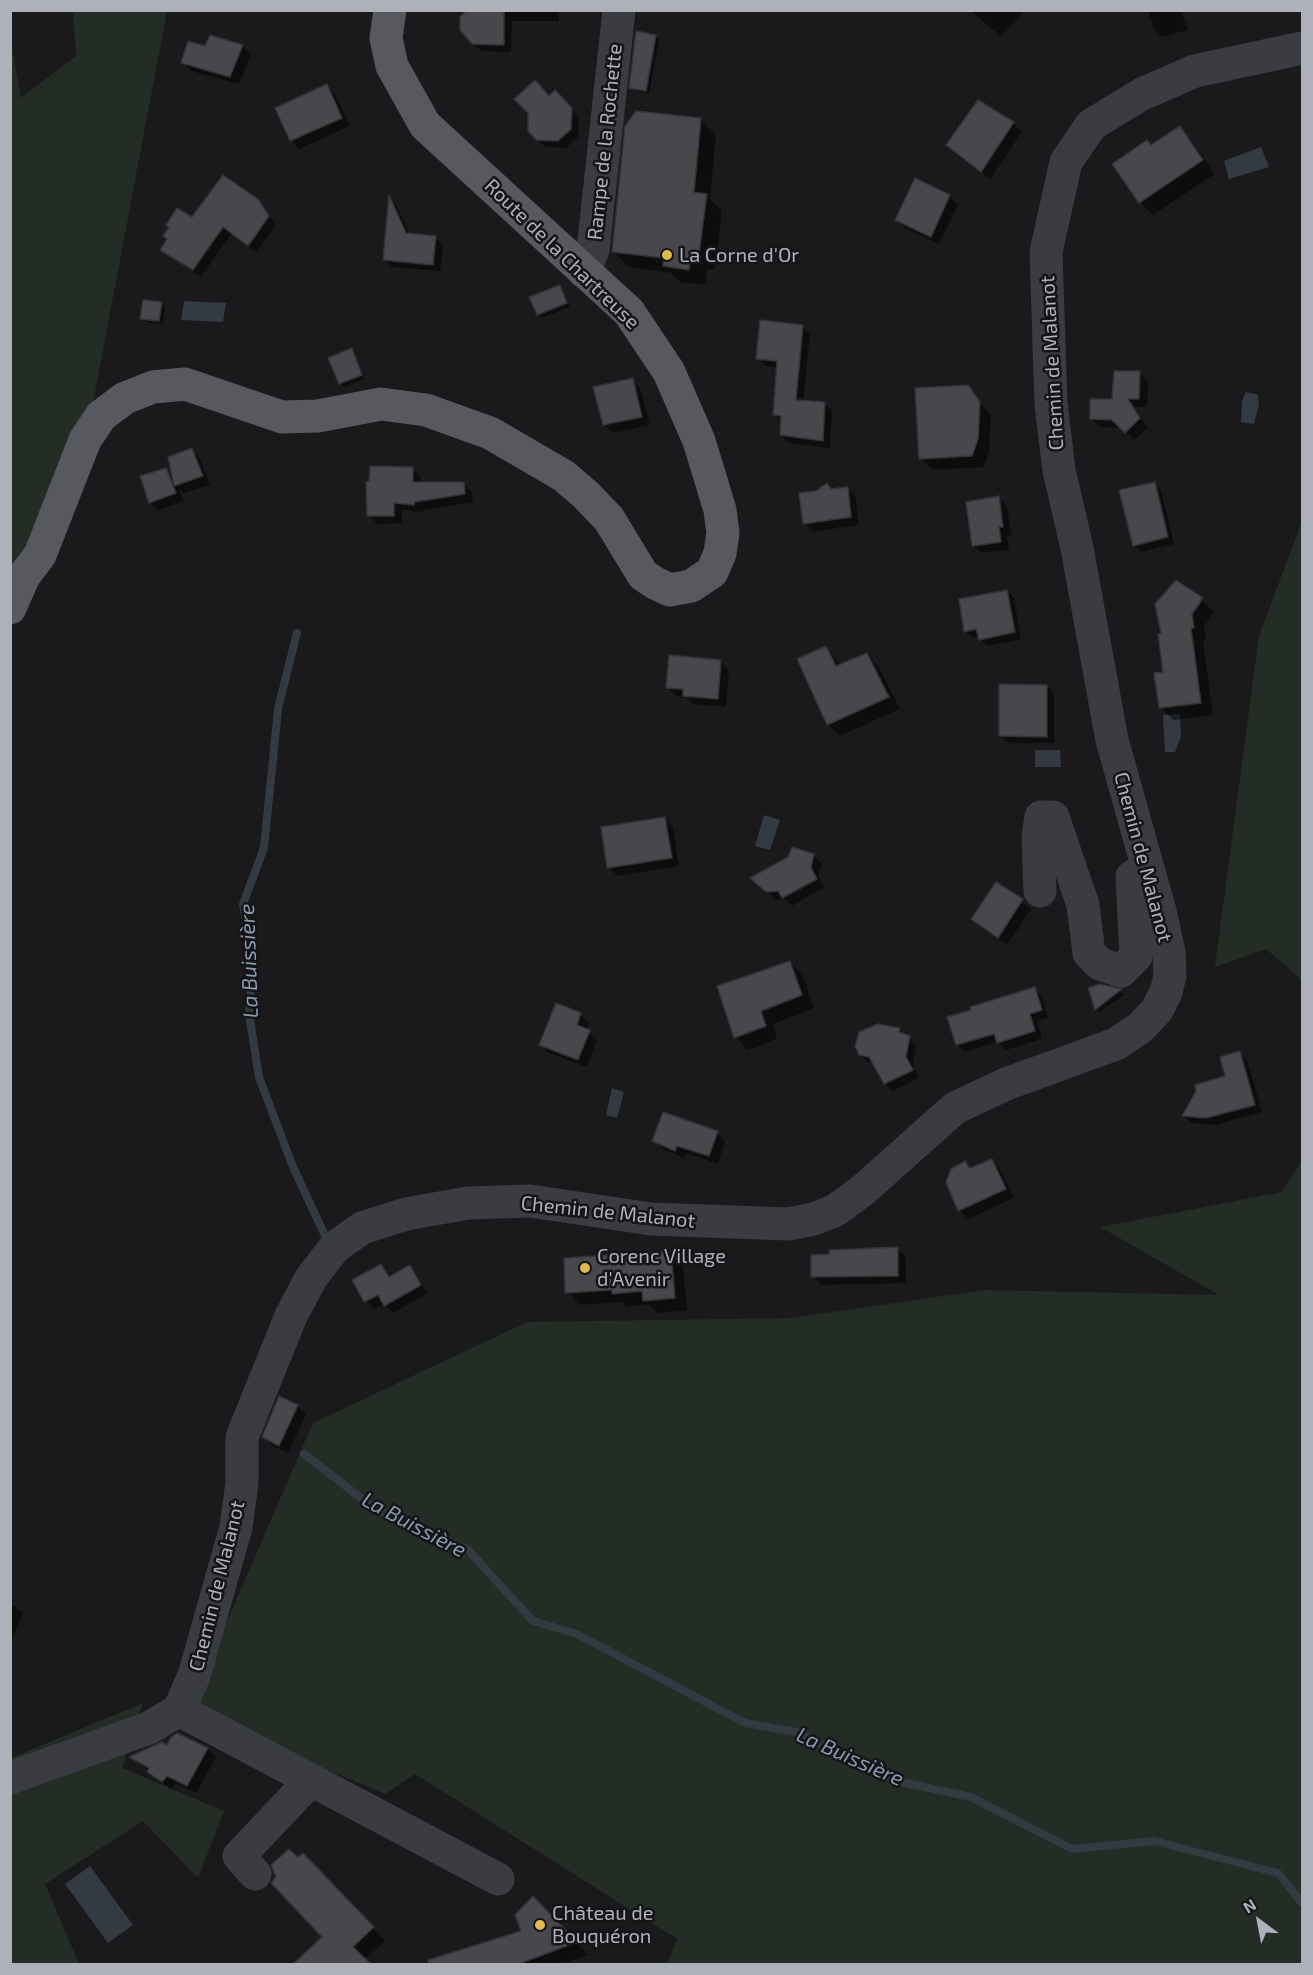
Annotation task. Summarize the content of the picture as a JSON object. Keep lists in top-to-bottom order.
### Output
{
  "streets": {
    "main road": ["Route de la Chartreuse"],
    "street": ["Rampe de la Rochette", "Chemin de Malanot"]
  },
  "crossings": [
    ["Rampe de la Rochette", "Route de la Chartreuse"]
  ],
  "water": ["La Buissière"],
  "places": ["La Corne d'Or", "Corenc Village d'Avenir", "Château de Bouquéron"],
  "north": "top left"
}
